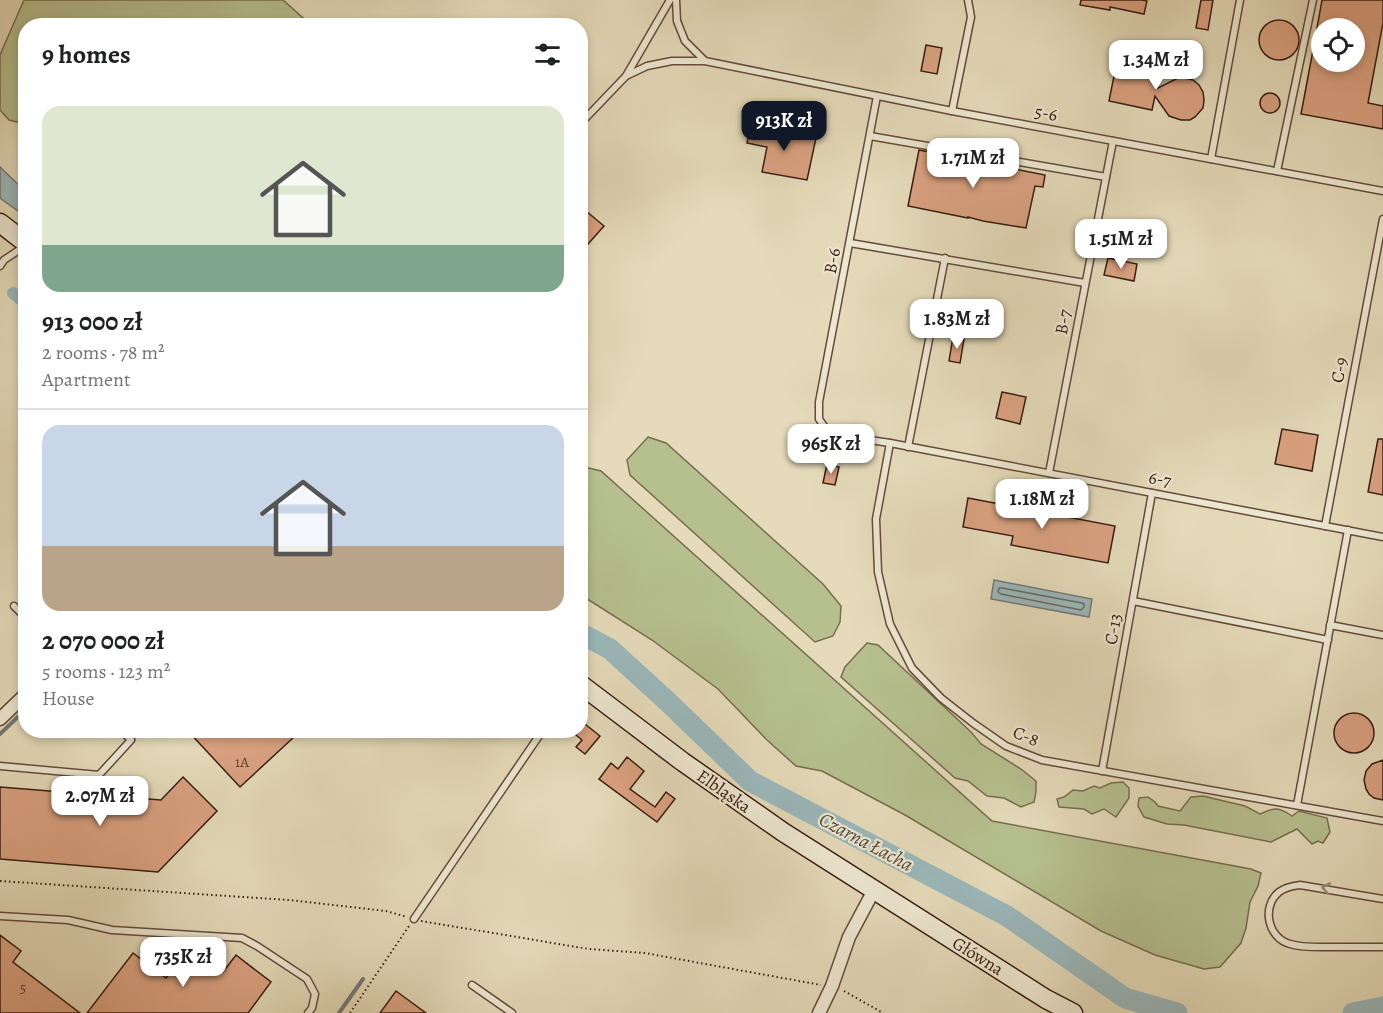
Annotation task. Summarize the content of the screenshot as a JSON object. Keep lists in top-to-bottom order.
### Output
{
  "streets": {
    "main road": ["Elbląska", "Główna"],
    "lane": [
      "5-6",
      "B-6",
      "B-7",
      "C-9",
      "6-7",
      "C-13",
      "C-8"
    ]
  },
  "crossings": [
    ["5-6", "B-6"],
    ["5-6", "B-7"],
    ["B-6", "6-7"],
    ["B-7", "6-7"],
    ["C-9", "6-7"],
    ["6-7", "C-13"],
    ["6-7", "C-8"],
    ["C-13", "C-8"],
    ["Elbląska", "Główna"]
  ],
  "water": ["Czarna Łacha"],
  "house_numbers": ["1A", "5"],
  "page": {
    "heading": "9 homes",
    "price": [
      "1.34M zł",
      "913K zł",
      "1.71M zł",
      "1.51M zł",
      "1.83M zł",
      "965K zł",
      "1.18M zł",
      "2.07M zł",
      "735K zł"
    ],
    "list": [
      {
        "name": "913 000 zł",
        "note": "2 rooms · 78 m² · Apartment"
      },
      {
        "name": "2 070 000 zł",
        "note": "5 rooms · 123 m² · House"
      }
    ]
  }
}
